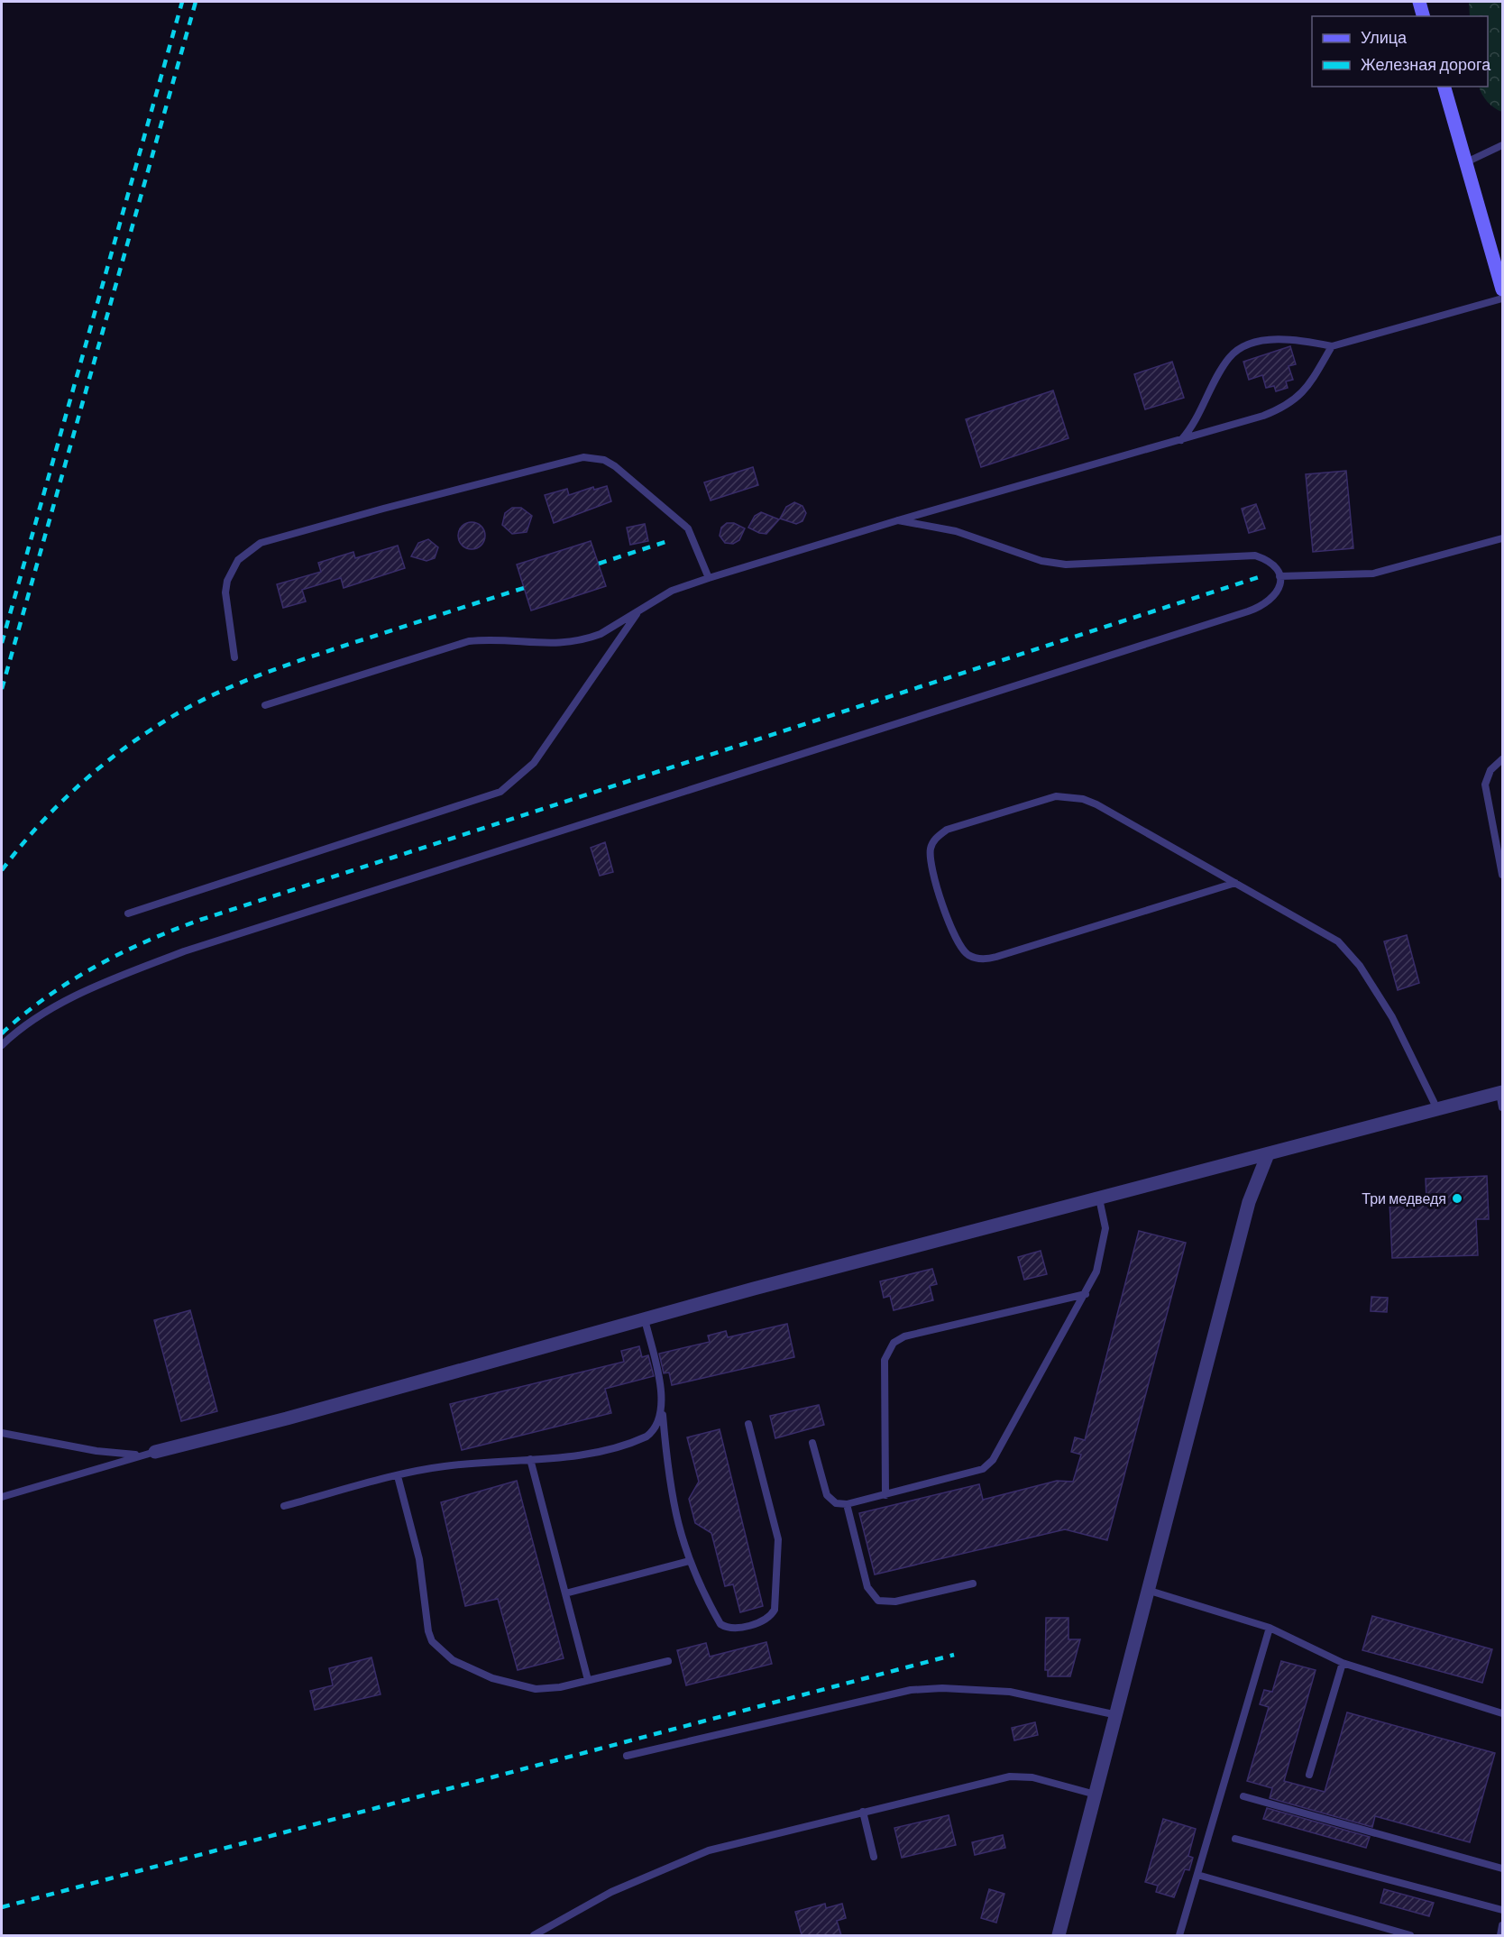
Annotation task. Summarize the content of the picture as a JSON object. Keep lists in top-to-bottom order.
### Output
{
  "places": ["Три медведя"],
  "legend": ["Улица", "Железная дорога"]
}
